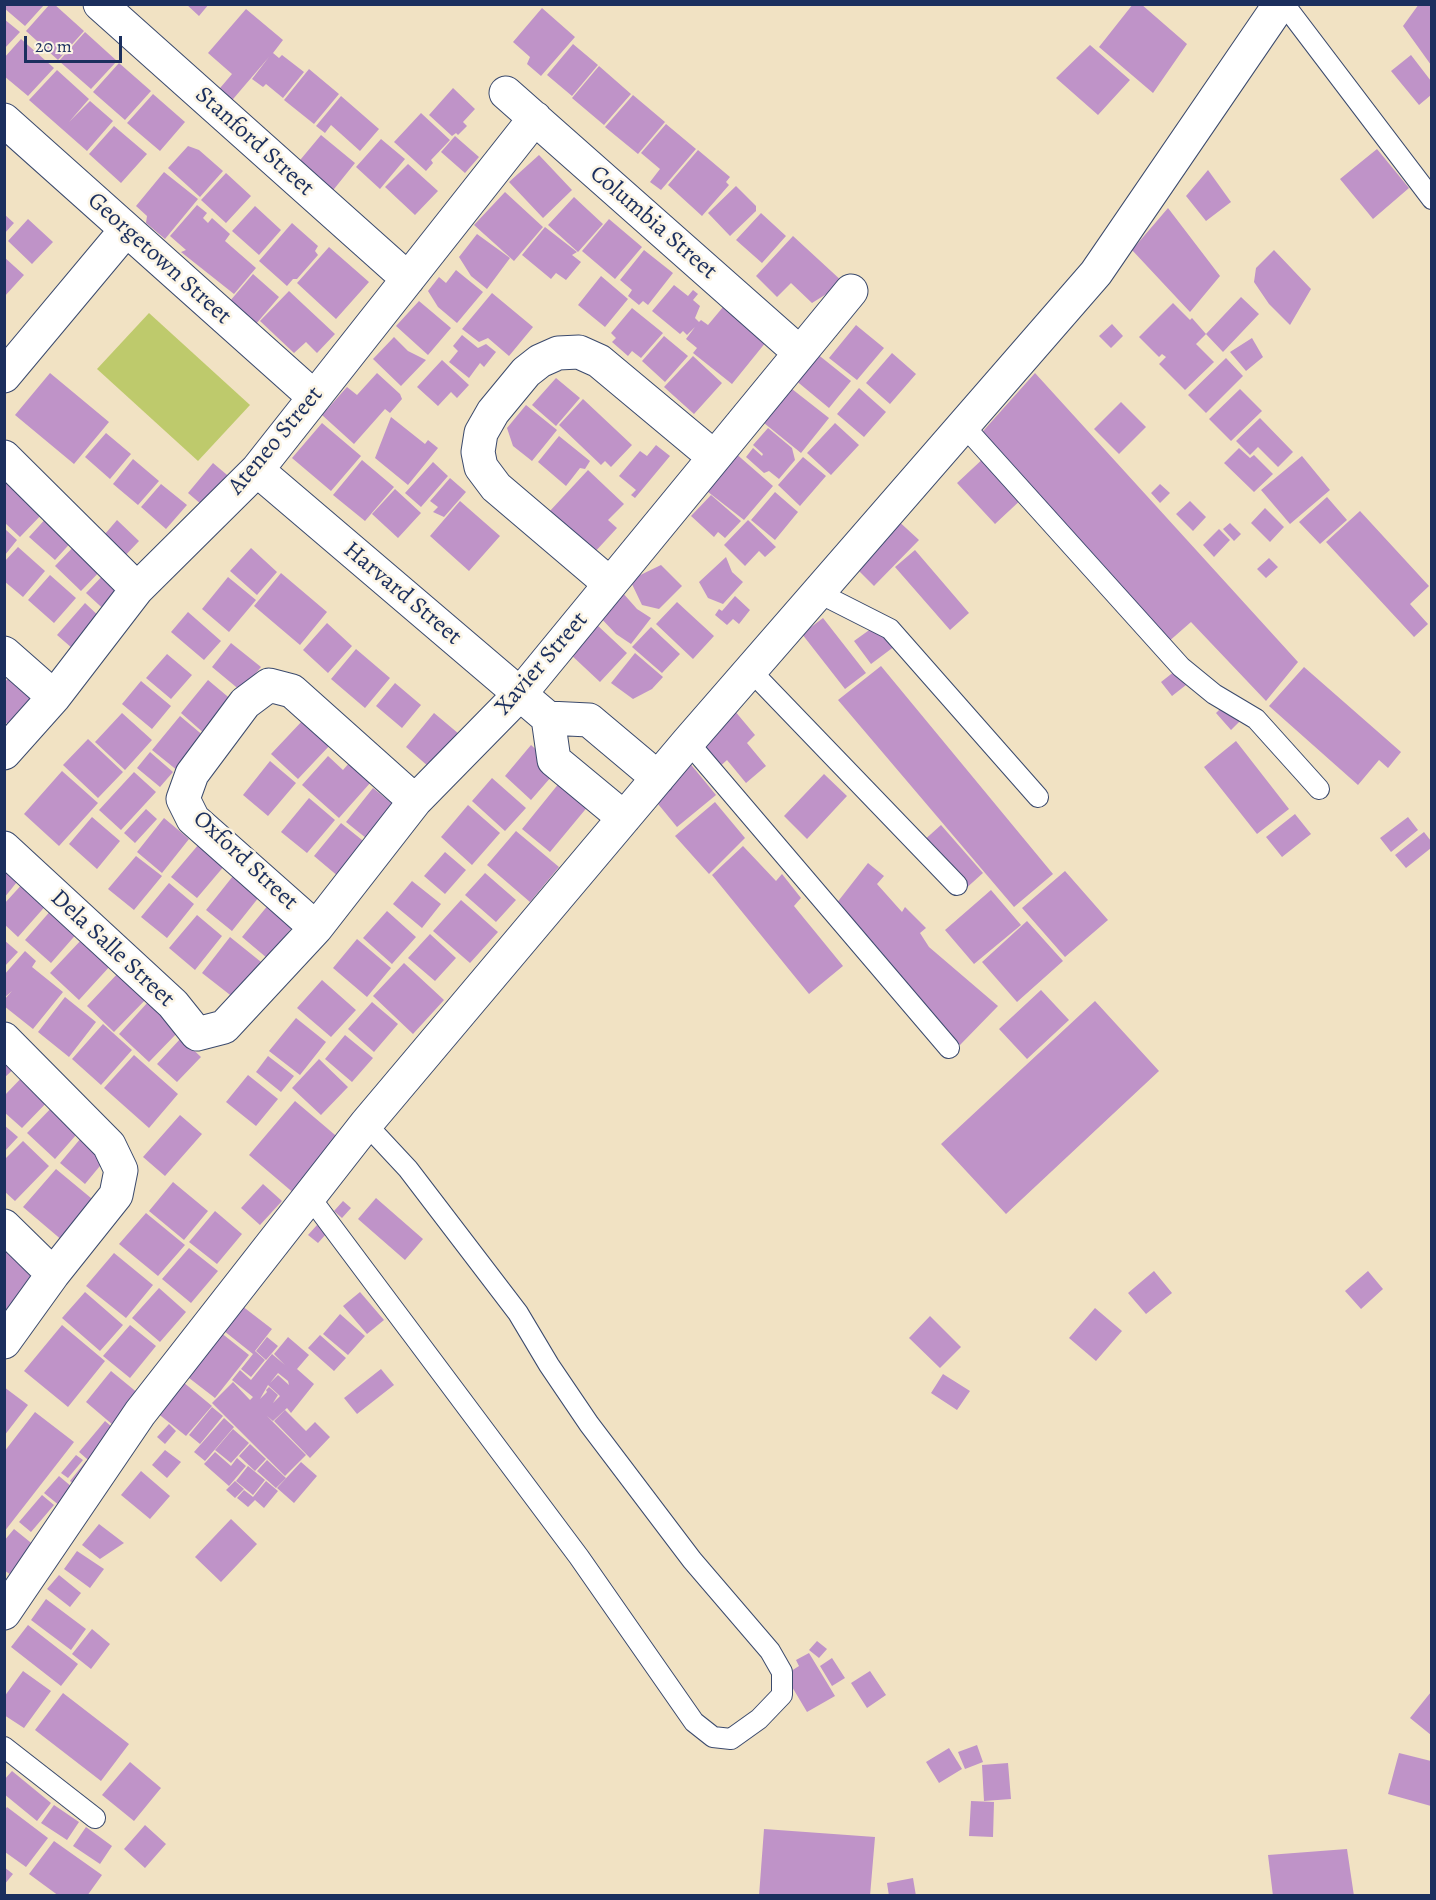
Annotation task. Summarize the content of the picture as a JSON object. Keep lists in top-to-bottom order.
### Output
{
  "streets": {
    "street": [
      "Stanford Street",
      "Columbia Street",
      "Georgetown Street",
      "Ateneo Street",
      "Harvard Street",
      "Xavier Street",
      "Oxford Street",
      "Dela Salle Street"
    ]
  },
  "crossings": [
    ["Stanford Street", "Ateneo Street"],
    ["Columbia Street", "Ateneo Street"],
    ["Columbia Street", "Xavier Street"],
    ["Georgetown Street", "Ateneo Street"],
    ["Ateneo Street", "Harvard Street"],
    ["Harvard Street", "Xavier Street"],
    ["Xavier Street", "Oxford Street"],
    ["Xavier Street", "Dela Salle Street"]
  ],
  "scale_bar": "20 m"
}
